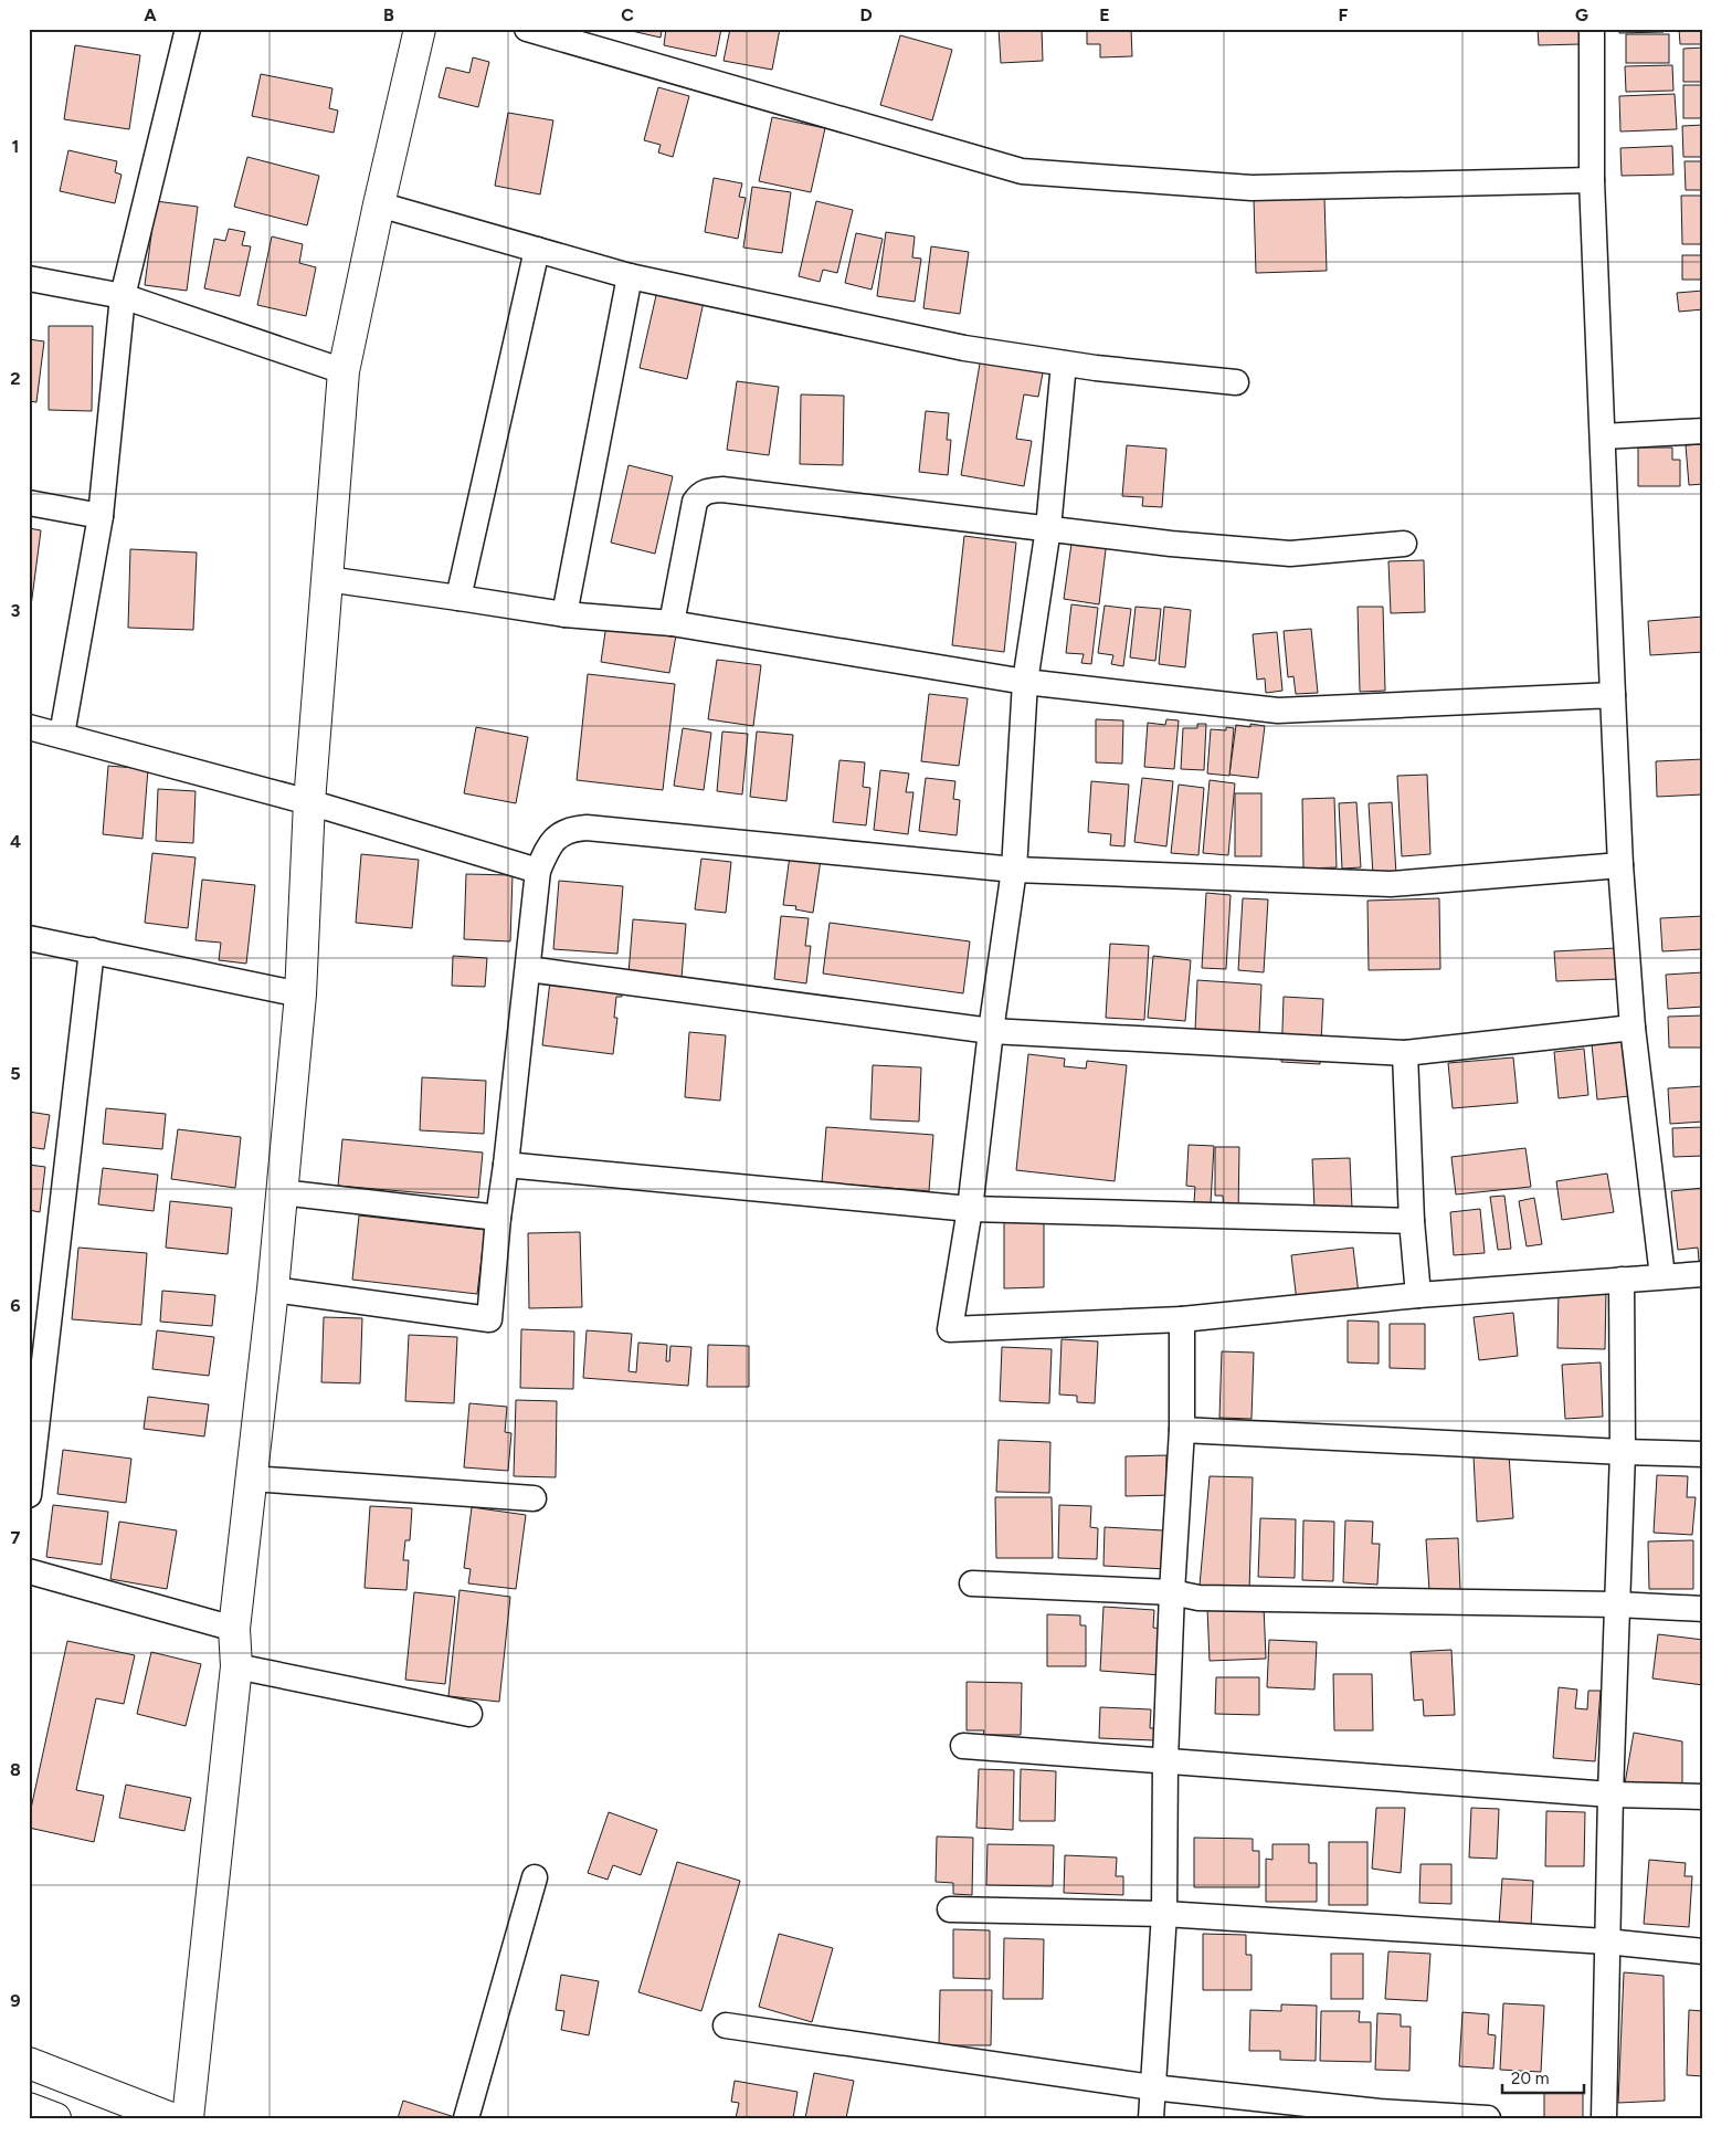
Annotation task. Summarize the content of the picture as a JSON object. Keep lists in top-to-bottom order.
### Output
{
  "scale_bar": "20 m",
  "grid": {
    "columns": [
      "A",
      "B",
      "C",
      "D",
      "E",
      "F",
      "G"
    ],
    "rows": [
      "1",
      "2",
      "3",
      "4",
      "5",
      "6",
      "7",
      "8",
      "9"
    ]
  }
}
